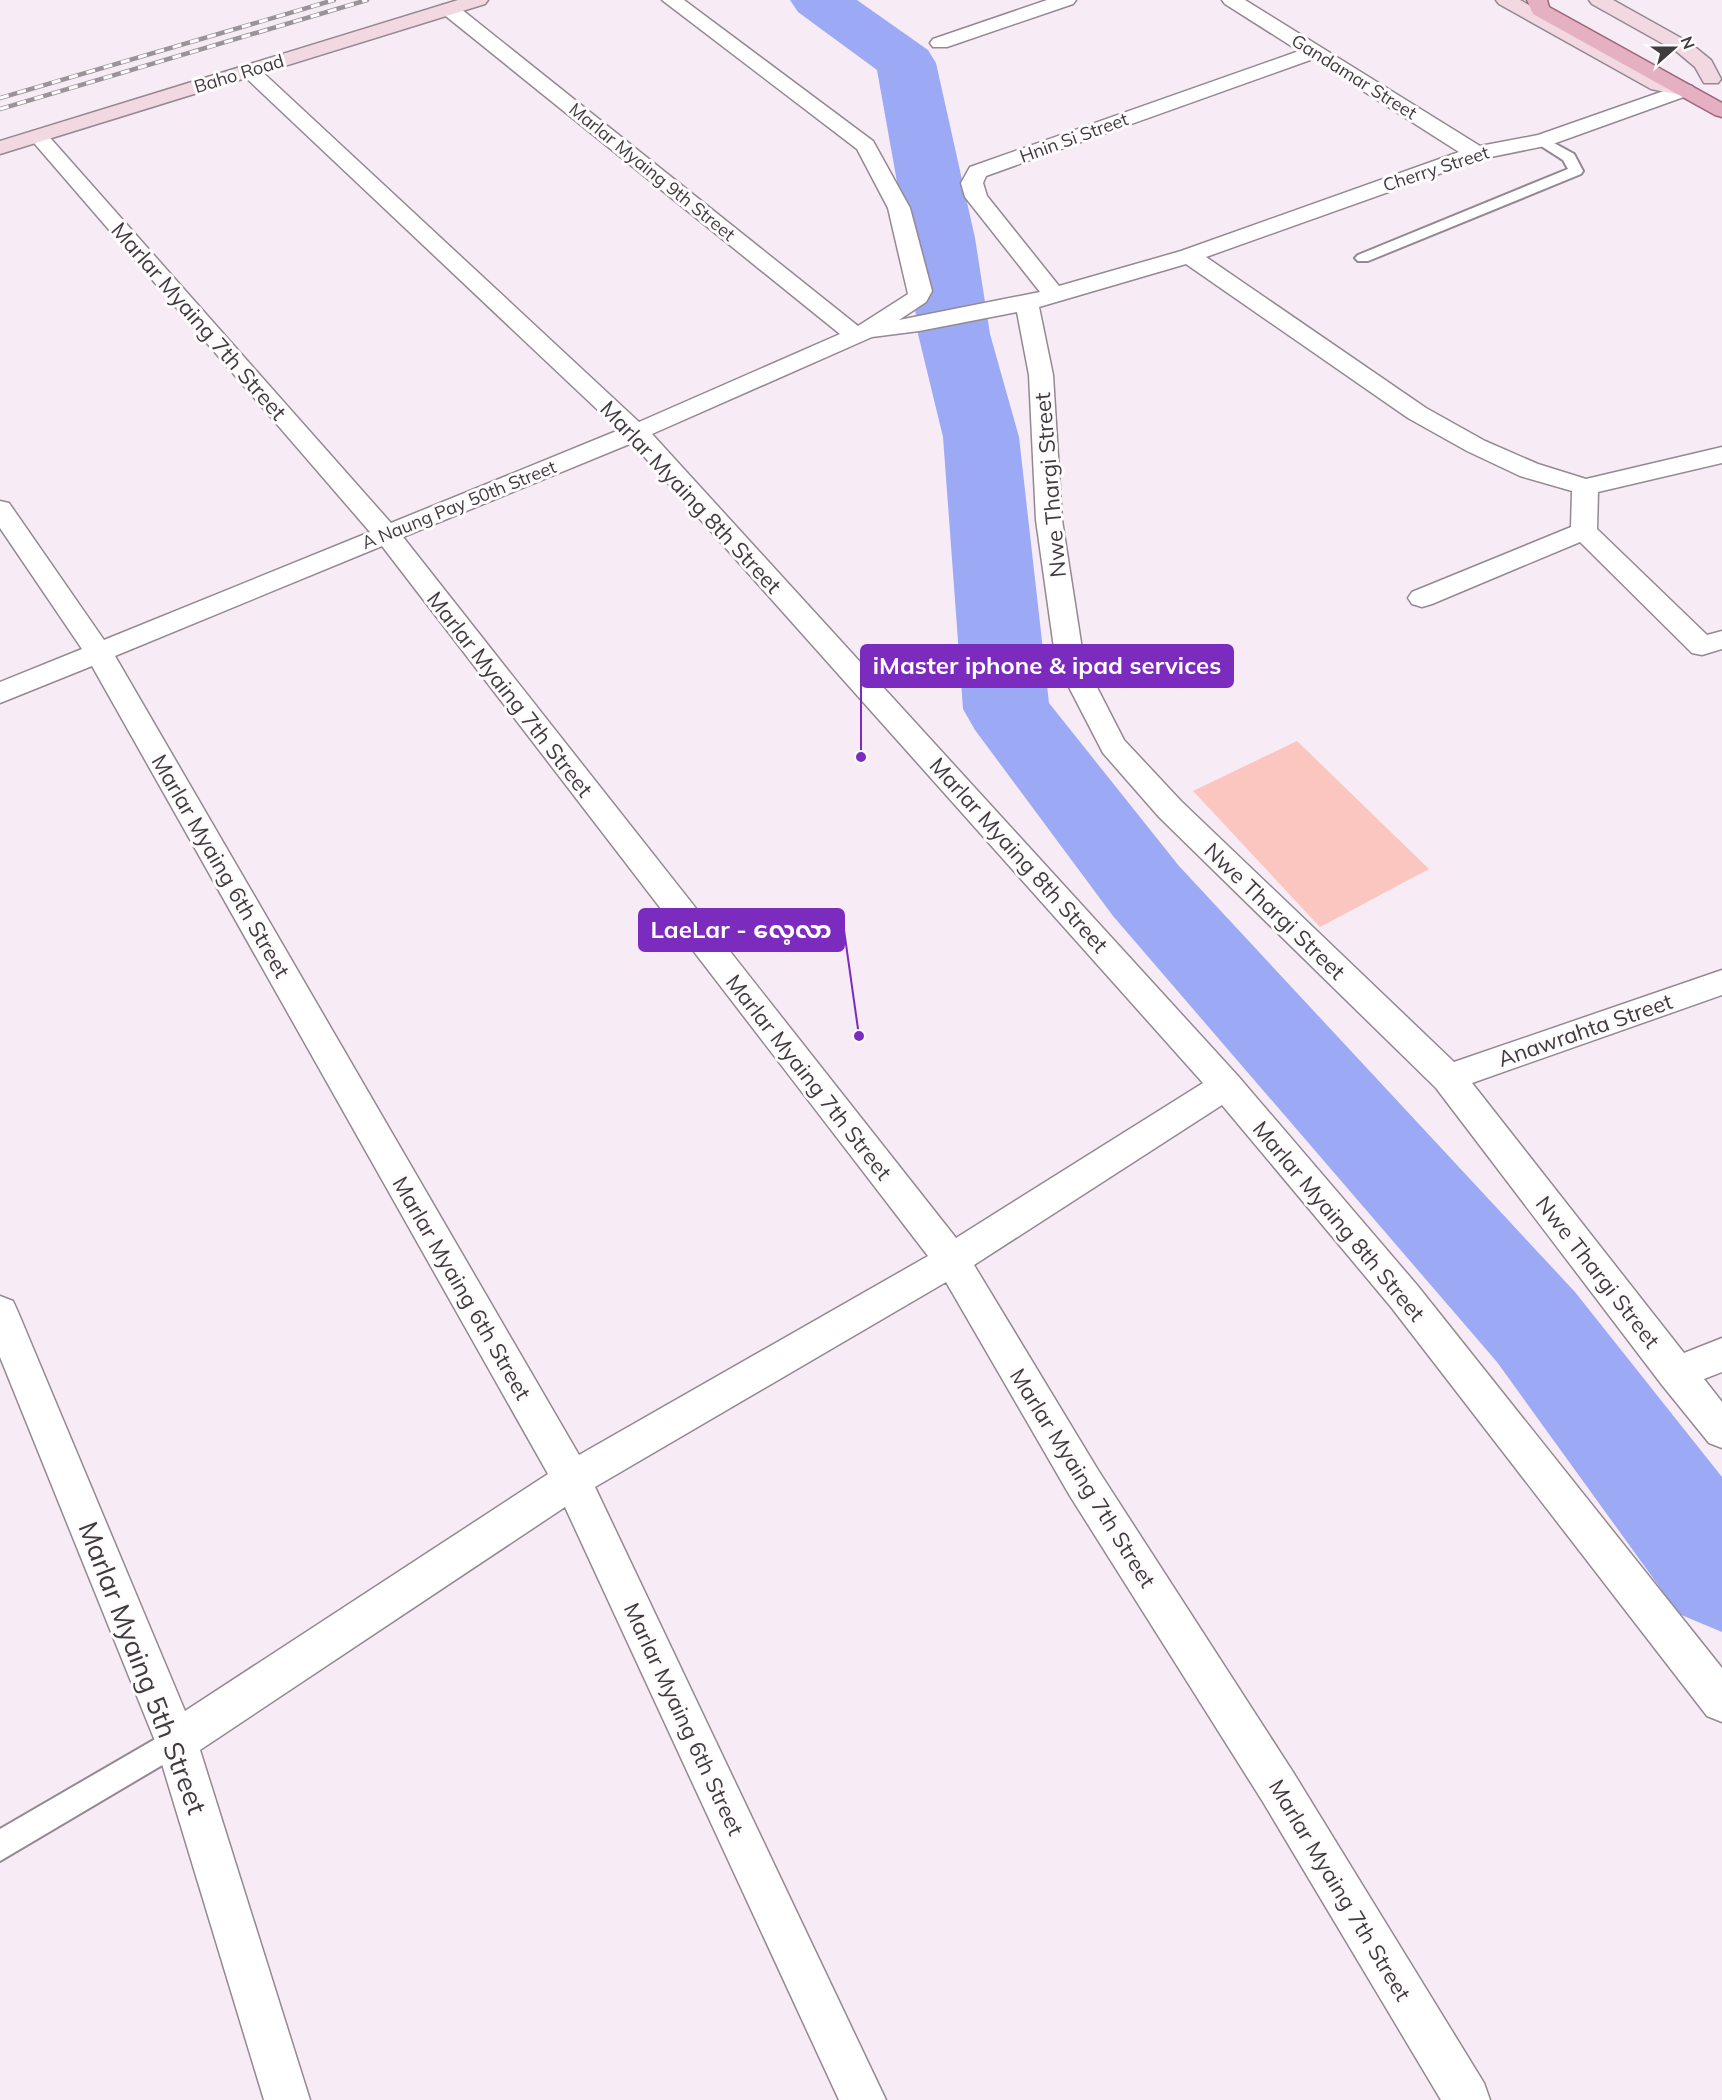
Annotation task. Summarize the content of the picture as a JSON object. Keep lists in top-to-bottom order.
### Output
{
  "streets": {
    "main road": ["Baho Road"],
    "street": [
      "Gandamar Street",
      "Hnin Si Street",
      "Cherry Street",
      "Marlar Myaing 9th Street",
      "Marlar Myaing 7th Street",
      "Nwe Thargi Street",
      "Marlar Myaing 8th Street",
      "A Naung Pay 50th Street",
      "Marlar Myaing 6th Street",
      "Anawrahta Street",
      "Marlar Myaing 5th Street"
    ]
  },
  "crossings": [
    ["Baho Road", "Marlar Myaing 9th Street"],
    ["Baho Road", "Marlar Myaing 7th Street"],
    ["Baho Road", "Marlar Myaing 8th Street"],
    ["Gandamar Street", "Hnin Si Street"],
    ["Gandamar Street", "Cherry Street"],
    ["Hnin Si Street", "Cherry Street"],
    ["Cherry Street", "Nwe Thargi Street"],
    ["Cherry Street", "A Naung Pay 50th Street"],
    ["Marlar Myaing 9th Street", "A Naung Pay 50th Street"],
    ["Marlar Myaing 7th Street", "A Naung Pay 50th Street"],
    ["Nwe Thargi Street", "Anawrahta Street"],
    ["Marlar Myaing 8th Street", "A Naung Pay 50th Street"],
    ["A Naung Pay 50th Street", "Marlar Myaing 6th Street"]
  ],
  "places": ["iMaster iphone & ipad services", "LaeLar - လေ့လာ"],
  "north": "right"
}
